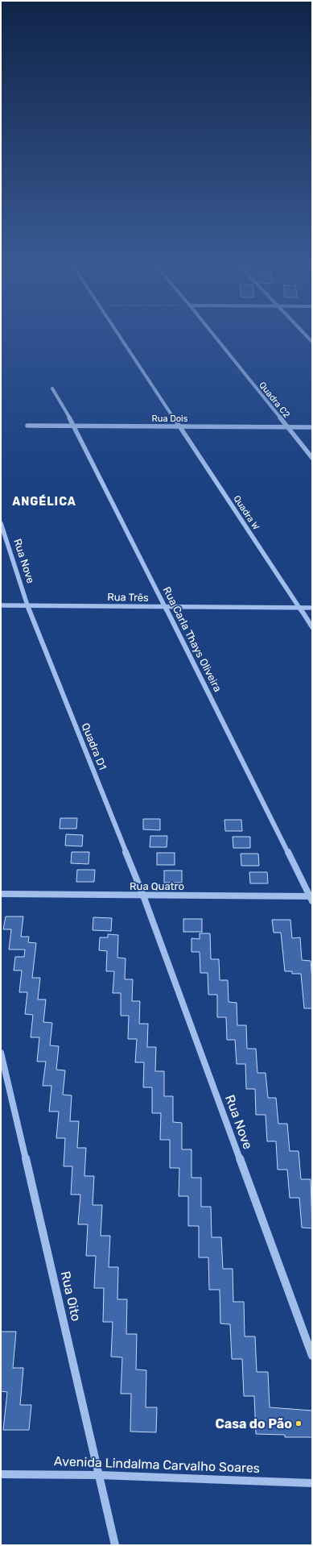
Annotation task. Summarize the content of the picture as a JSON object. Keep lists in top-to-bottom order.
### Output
{
  "streets": {
    "street": [
      "Quadra C2",
      "Rua Dois",
      "Quadra W",
      "Rua Nove",
      "Rua Três",
      "Rua Carla Thays Oliveira",
      "Quadra D1",
      "Rua Quatro",
      "Rua Oito",
      "Avenida Lindalma Carvalho Soares"
    ]
  },
  "crossings": [
    ["Quadra C2", "Rua Dois"],
    ["Rua Dois", "Quadra W"],
    ["Rua Dois", "Rua Carla Thays Oliveira"],
    ["Quadra W", "Rua Três"],
    ["Rua Nove", "Rua Três"],
    ["Rua Nove", "Quadra D1"],
    ["Rua Nove", "Rua Quatro"],
    ["Rua Três", "Rua Carla Thays Oliveira"],
    ["Rua Três", "Quadra D1"],
    ["Rua Carla Thays Oliveira", "Rua Quatro"],
    ["Quadra D1", "Rua Quatro"],
    ["Rua Oito", "Avenida Lindalma Carvalho Soares"]
  ],
  "districts": ["ANGÉLICA"],
  "places": ["Casa do Pão"]
}
